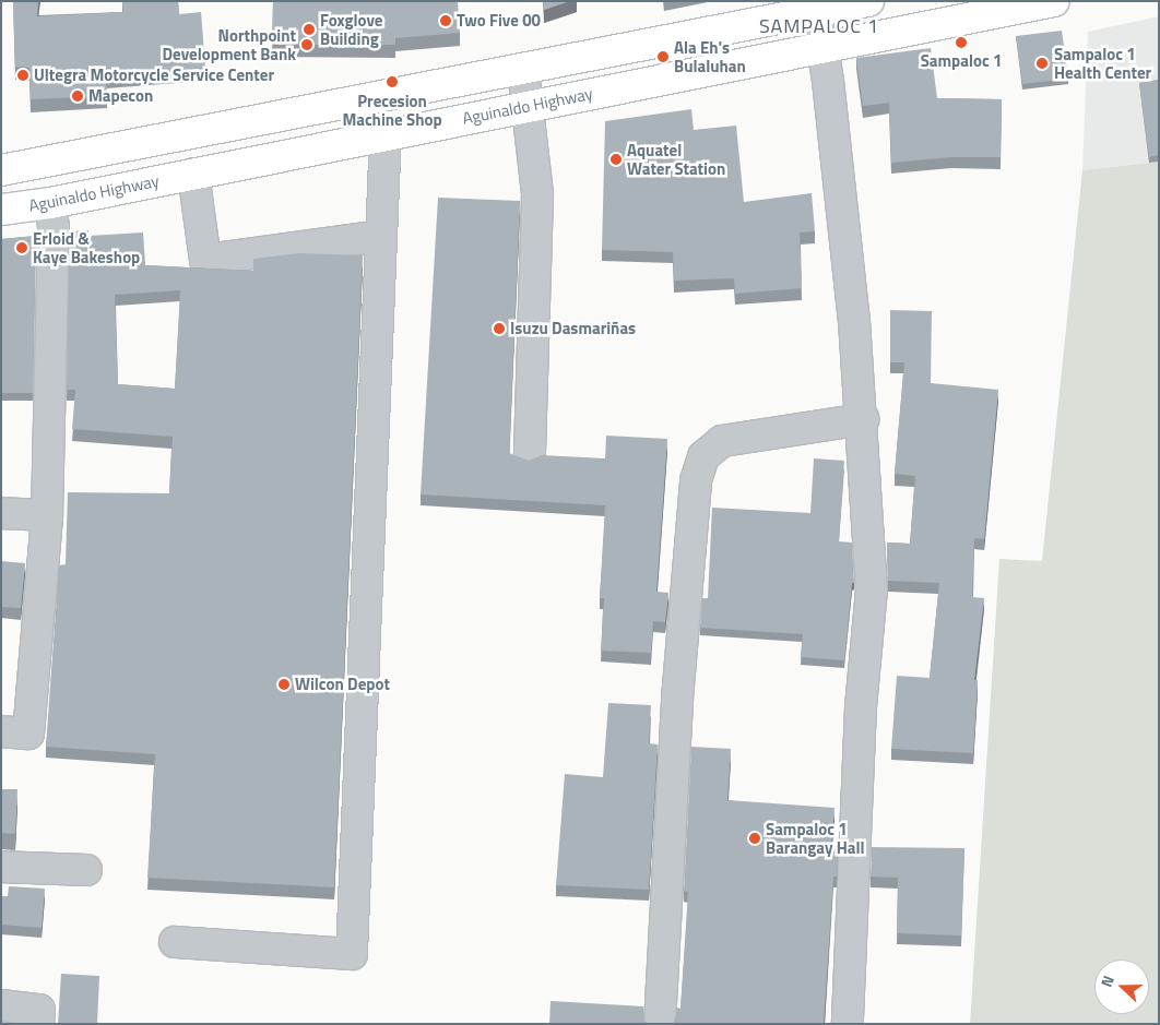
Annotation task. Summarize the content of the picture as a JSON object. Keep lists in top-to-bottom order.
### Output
{
  "streets": {
    "main road": ["Aguinaldo Highway"]
  },
  "districts": ["SAMPALOC 1"],
  "places": [
    "Two Five 00",
    "Foxglove Building",
    "Sampaloc 1",
    "Northpoint Development Bank",
    "Ala Eh's Bulaluhan",
    "Sampaloc 1 Health Center",
    "Ultegra Motorcycle Service Center",
    "Precesion Machine Shop",
    "Mapecon",
    "Aquatel Water Station",
    "Erloid & Kaye Bakeshop",
    "Isuzu Dasmariñas",
    "Wilcon Depot",
    "Sampaloc 1 Barangay Hall"
  ],
  "north": "left"
}
